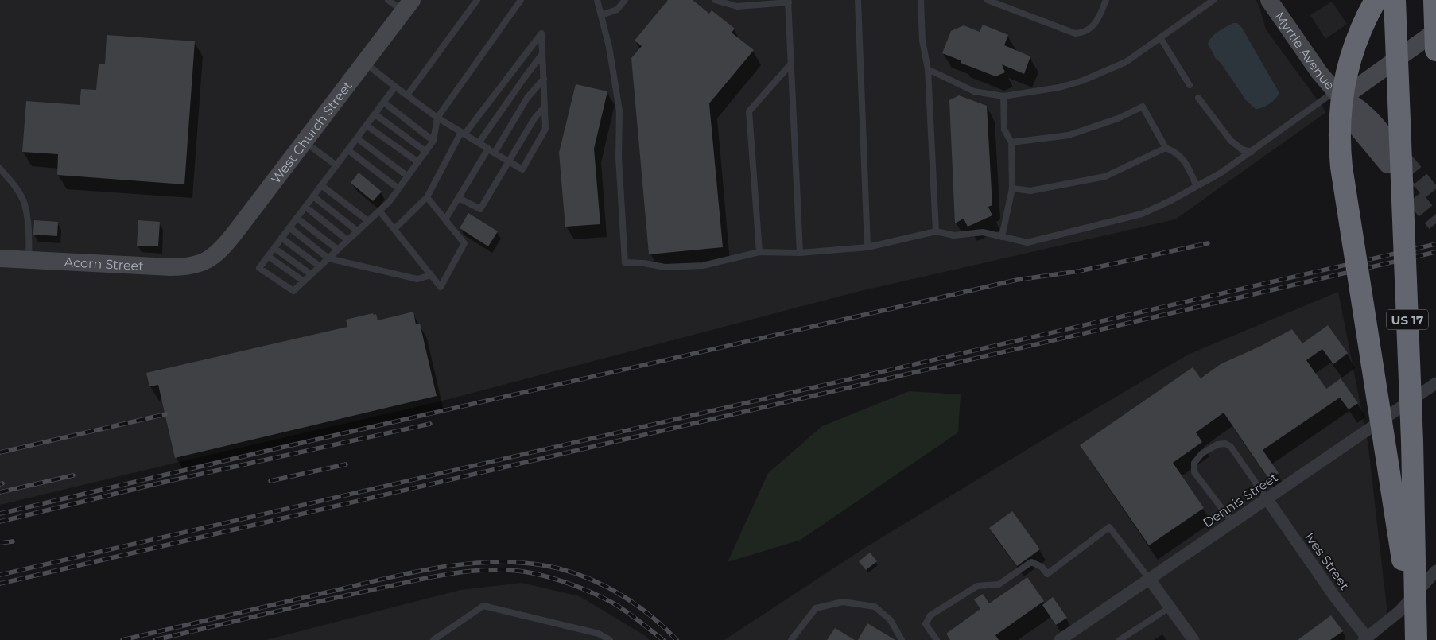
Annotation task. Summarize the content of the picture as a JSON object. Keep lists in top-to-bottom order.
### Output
{
  "streets": {
    "highway": ["US 17"],
    "street": [
      "Myrtle Avenue",
      "West Church Street",
      "Acorn Street",
      "Dennis Street",
      "Ives Street"
    ]
  },
  "crossings": [
    ["West Church Street", "Acorn Street"],
    ["Dennis Street", "Ives Street"]
  ]
}
